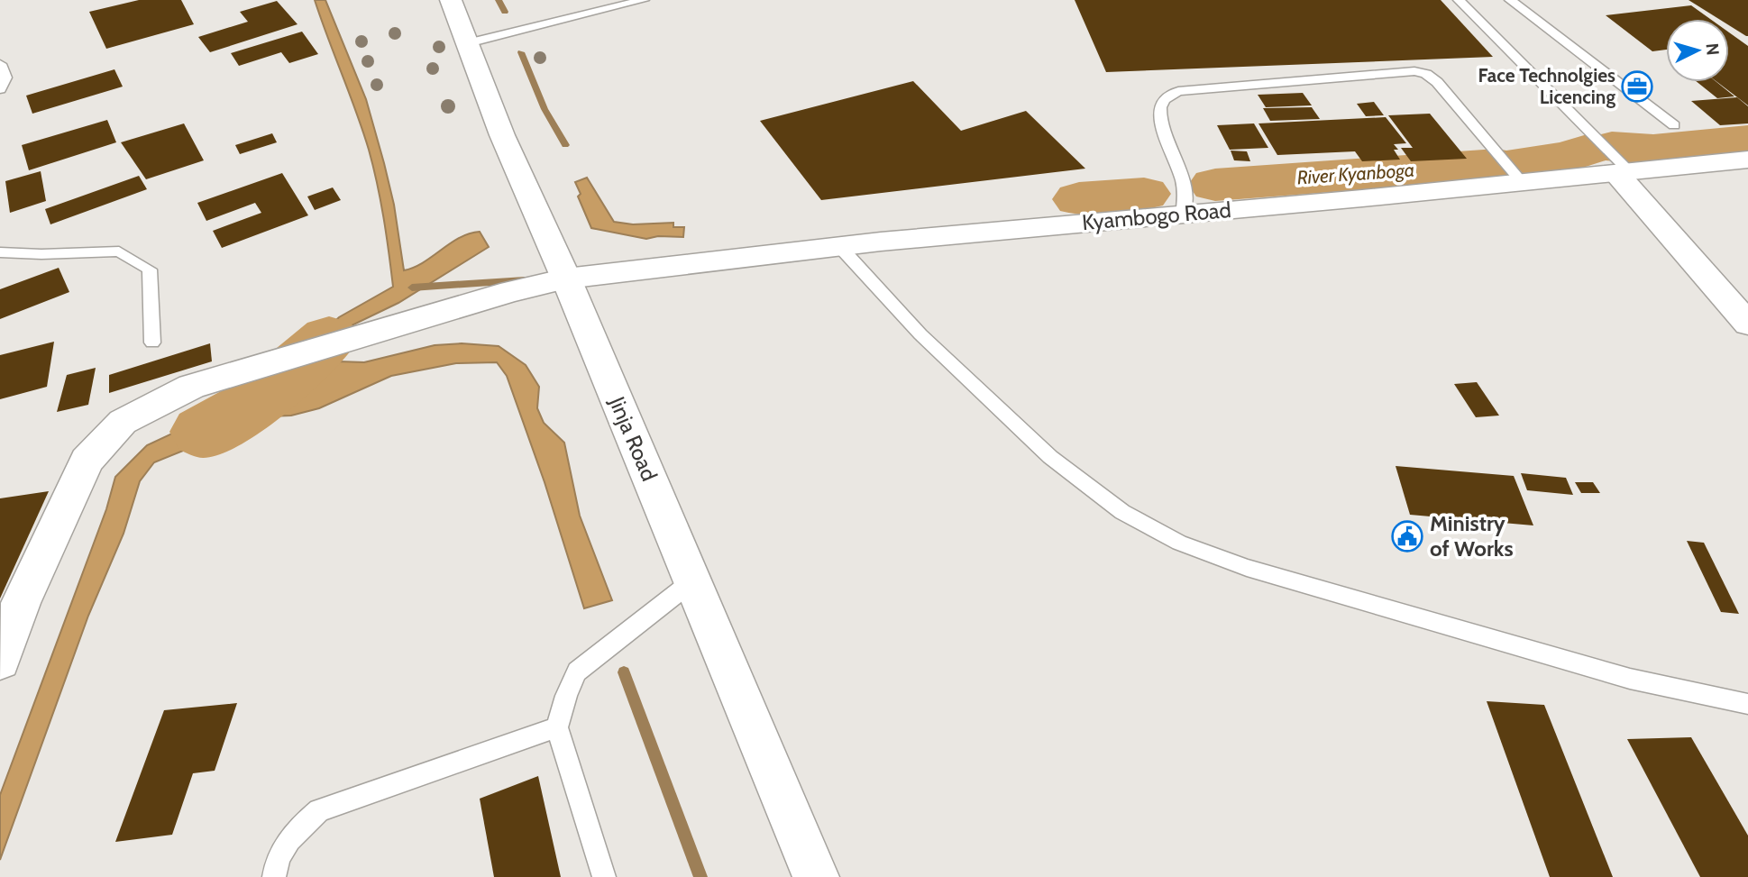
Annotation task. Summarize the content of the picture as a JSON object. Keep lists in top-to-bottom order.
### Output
{
  "streets": {
    "main road": ["Kyambogo Road", "Jinja Road"]
  },
  "crossings": [
    ["Kyambogo Road", "Jinja Road"]
  ],
  "water": ["River Kyanboga"],
  "places": {
    "office": ["Face Technolgies Licencing"],
    "public building": ["Ministry of Works"]
  },
  "north": "right"
}
